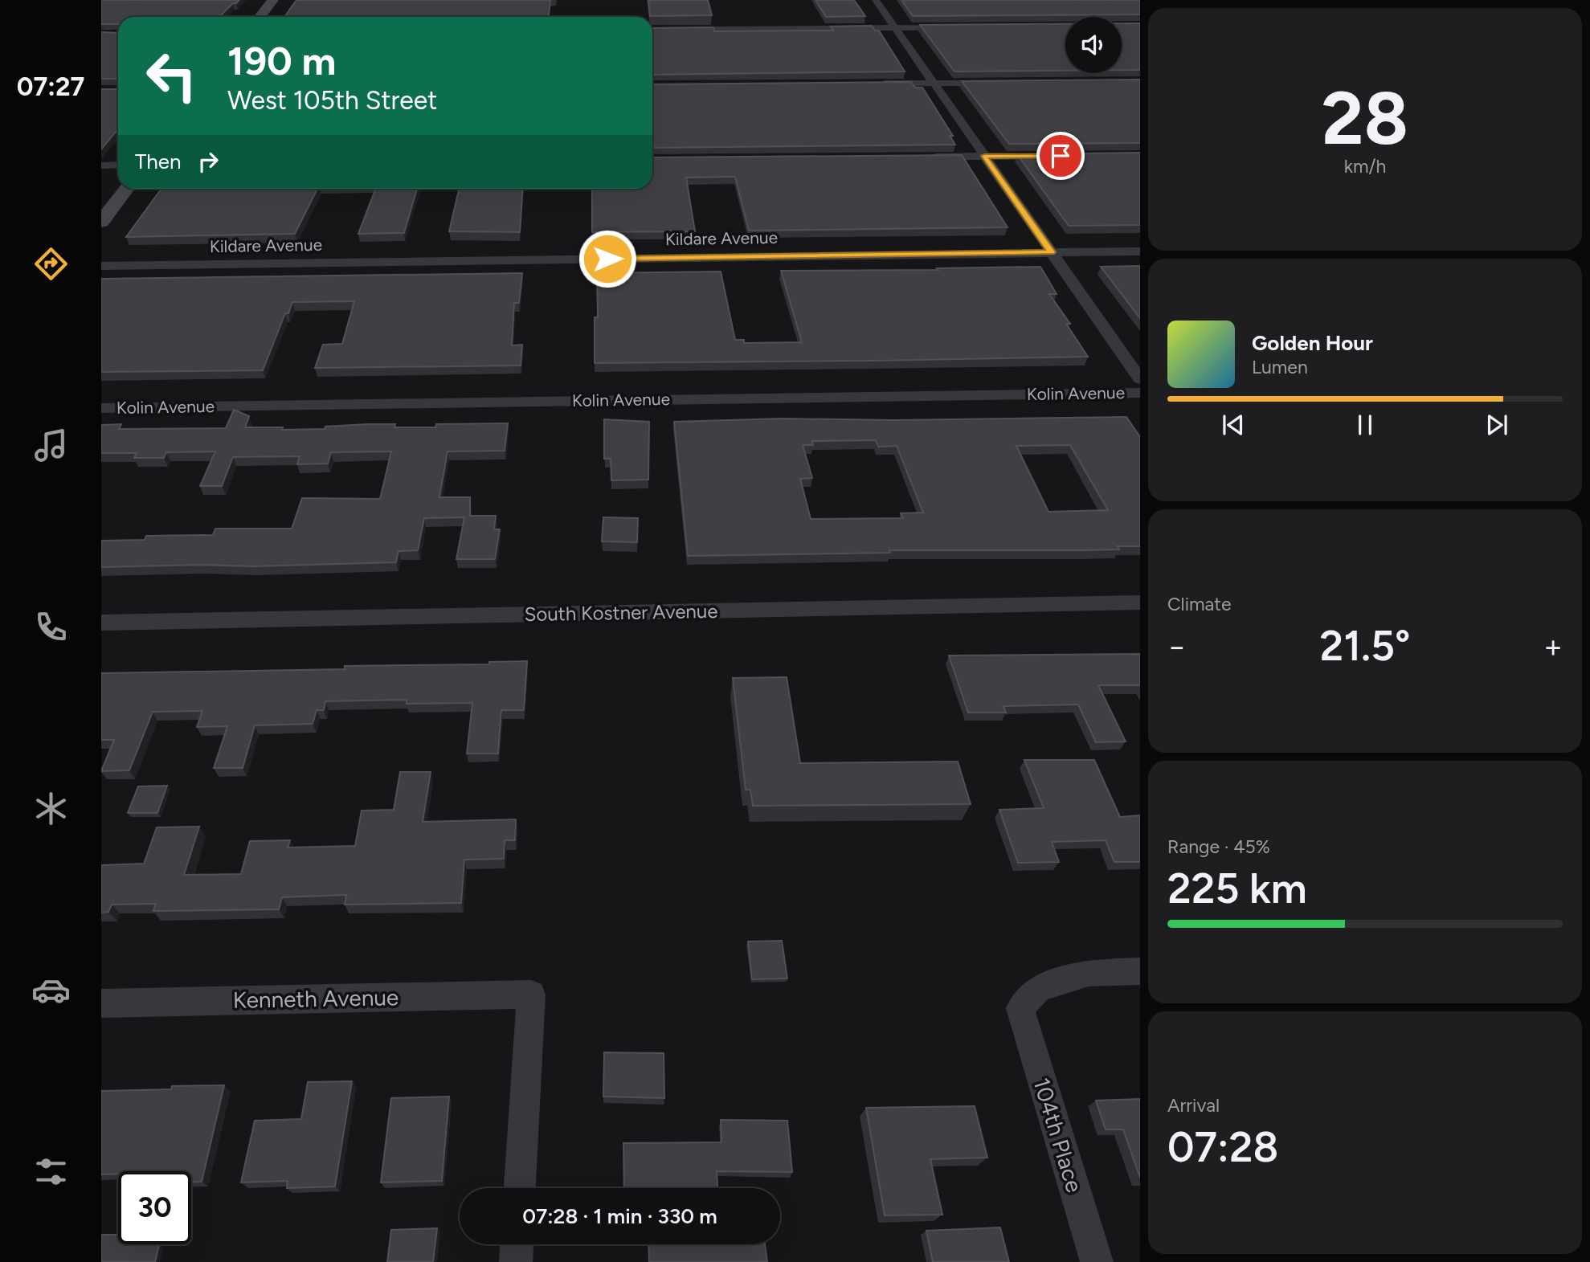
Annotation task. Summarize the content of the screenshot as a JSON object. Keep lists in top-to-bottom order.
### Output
{
  "streets": {
    "street": [
      "Kildare Avenue",
      "Kolin Avenue",
      "South Kostner Avenue",
      "Kenneth Avenue",
      "104th Place"
    ]
  },
  "page": {
    "tabs": "07:27",
    "tile": [
      ["28", "km/h"],
      "Climate",
      ["Range · 45%", "225 km"],
      ["Arrival", "07:28"]
    ],
    "turn": ["190 m", "West 105th Street"],
    "then": "Then",
    "song": ["Golden Hour", "Lumen"],
    "heat": ["−", "21.5°", "+"],
    "limit": "30",
    "trip": "07:28 · 1 min · 330 m"
  }
}
